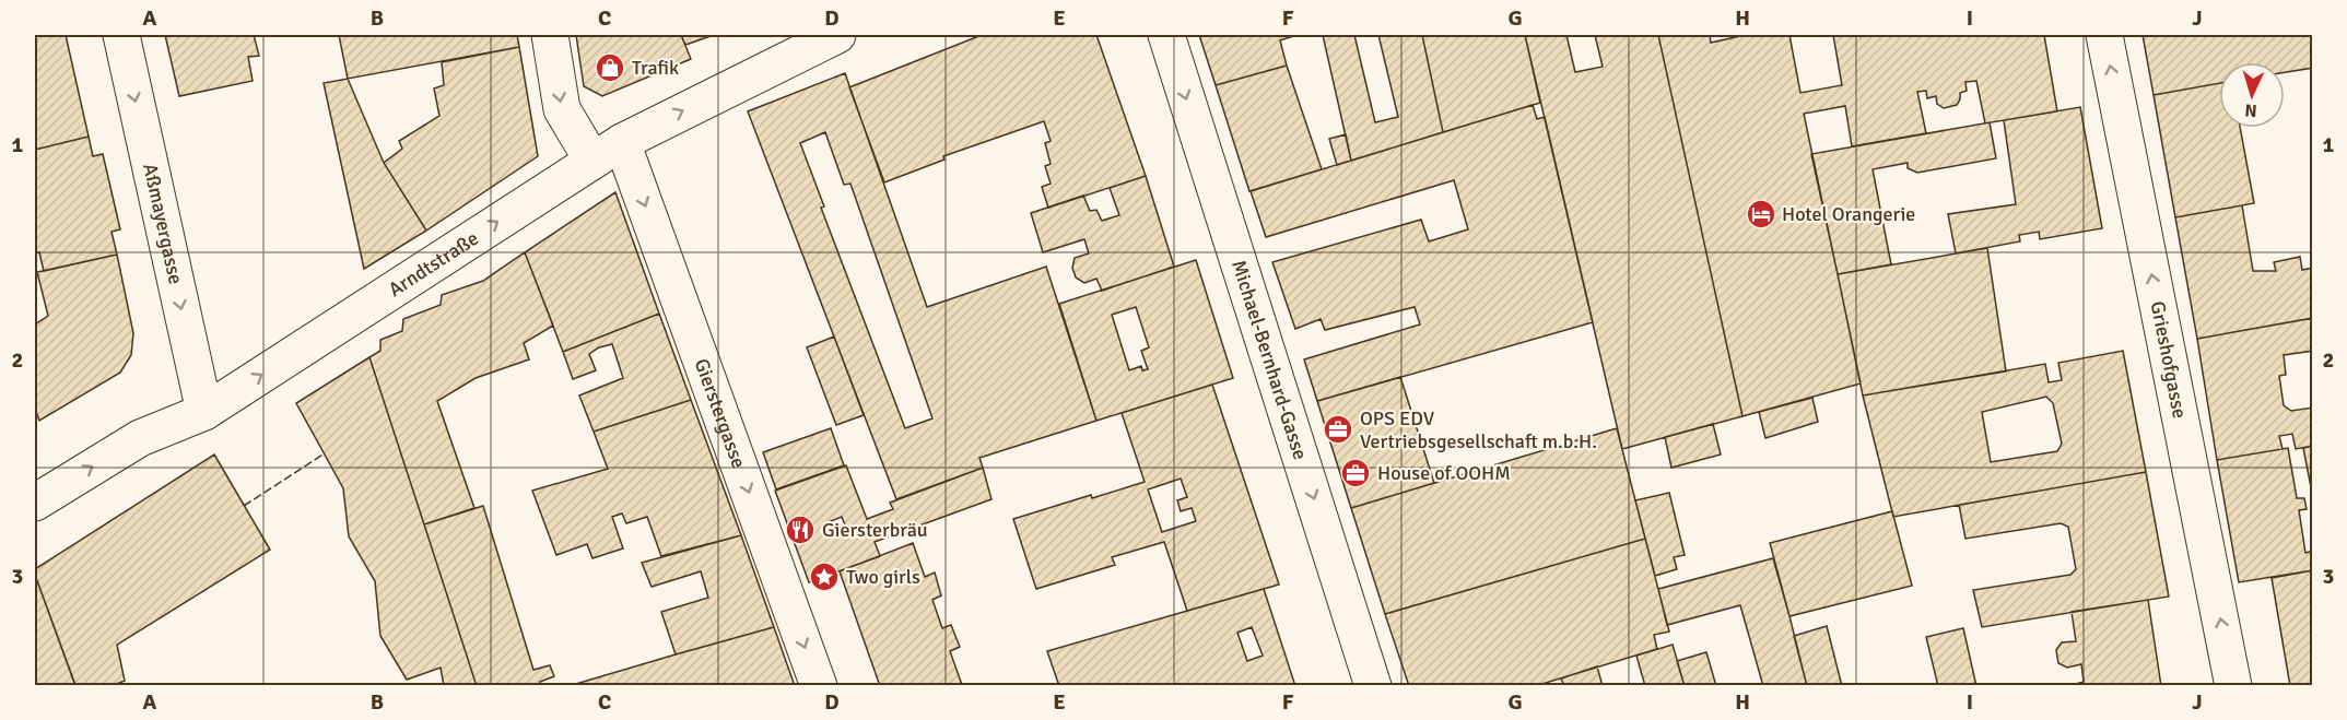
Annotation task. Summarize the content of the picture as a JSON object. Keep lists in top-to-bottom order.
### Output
{
  "streets": {
    "street": [
      "Aßmayergasse",
      "Arndtstraße",
      "Michael-Bernhard-Gasse",
      "Grieshofgasse",
      "Gierstergasse"
    ]
  },
  "crossings": [
    ["Aßmayergasse", "Arndtstraße"],
    ["Arndtstraße", "Gierstergasse"]
  ],
  "one_way": [
    "Aßmayergasse",
    "Arndtstraße",
    "Michael-Bernhard-Gasse",
    "Grieshofgasse",
    "Gierstergasse"
  ],
  "places": {
    "shop": ["Trafik"],
    "hotel": ["Hotel Orangerie"],
    "office": ["OPS EDV Vertriebsgesellschaft m.b.H.", "House of OOHM"],
    "restaurant": ["Giersterbräu"],
    "place": ["Two girls"]
  },
  "north": "bottom",
  "grid": {
    "columns": [
      "A",
      "B",
      "C",
      "D",
      "E",
      "F",
      "G",
      "H",
      "I",
      "J"
    ],
    "rows": ["1", "2", "3"]
  }
}
